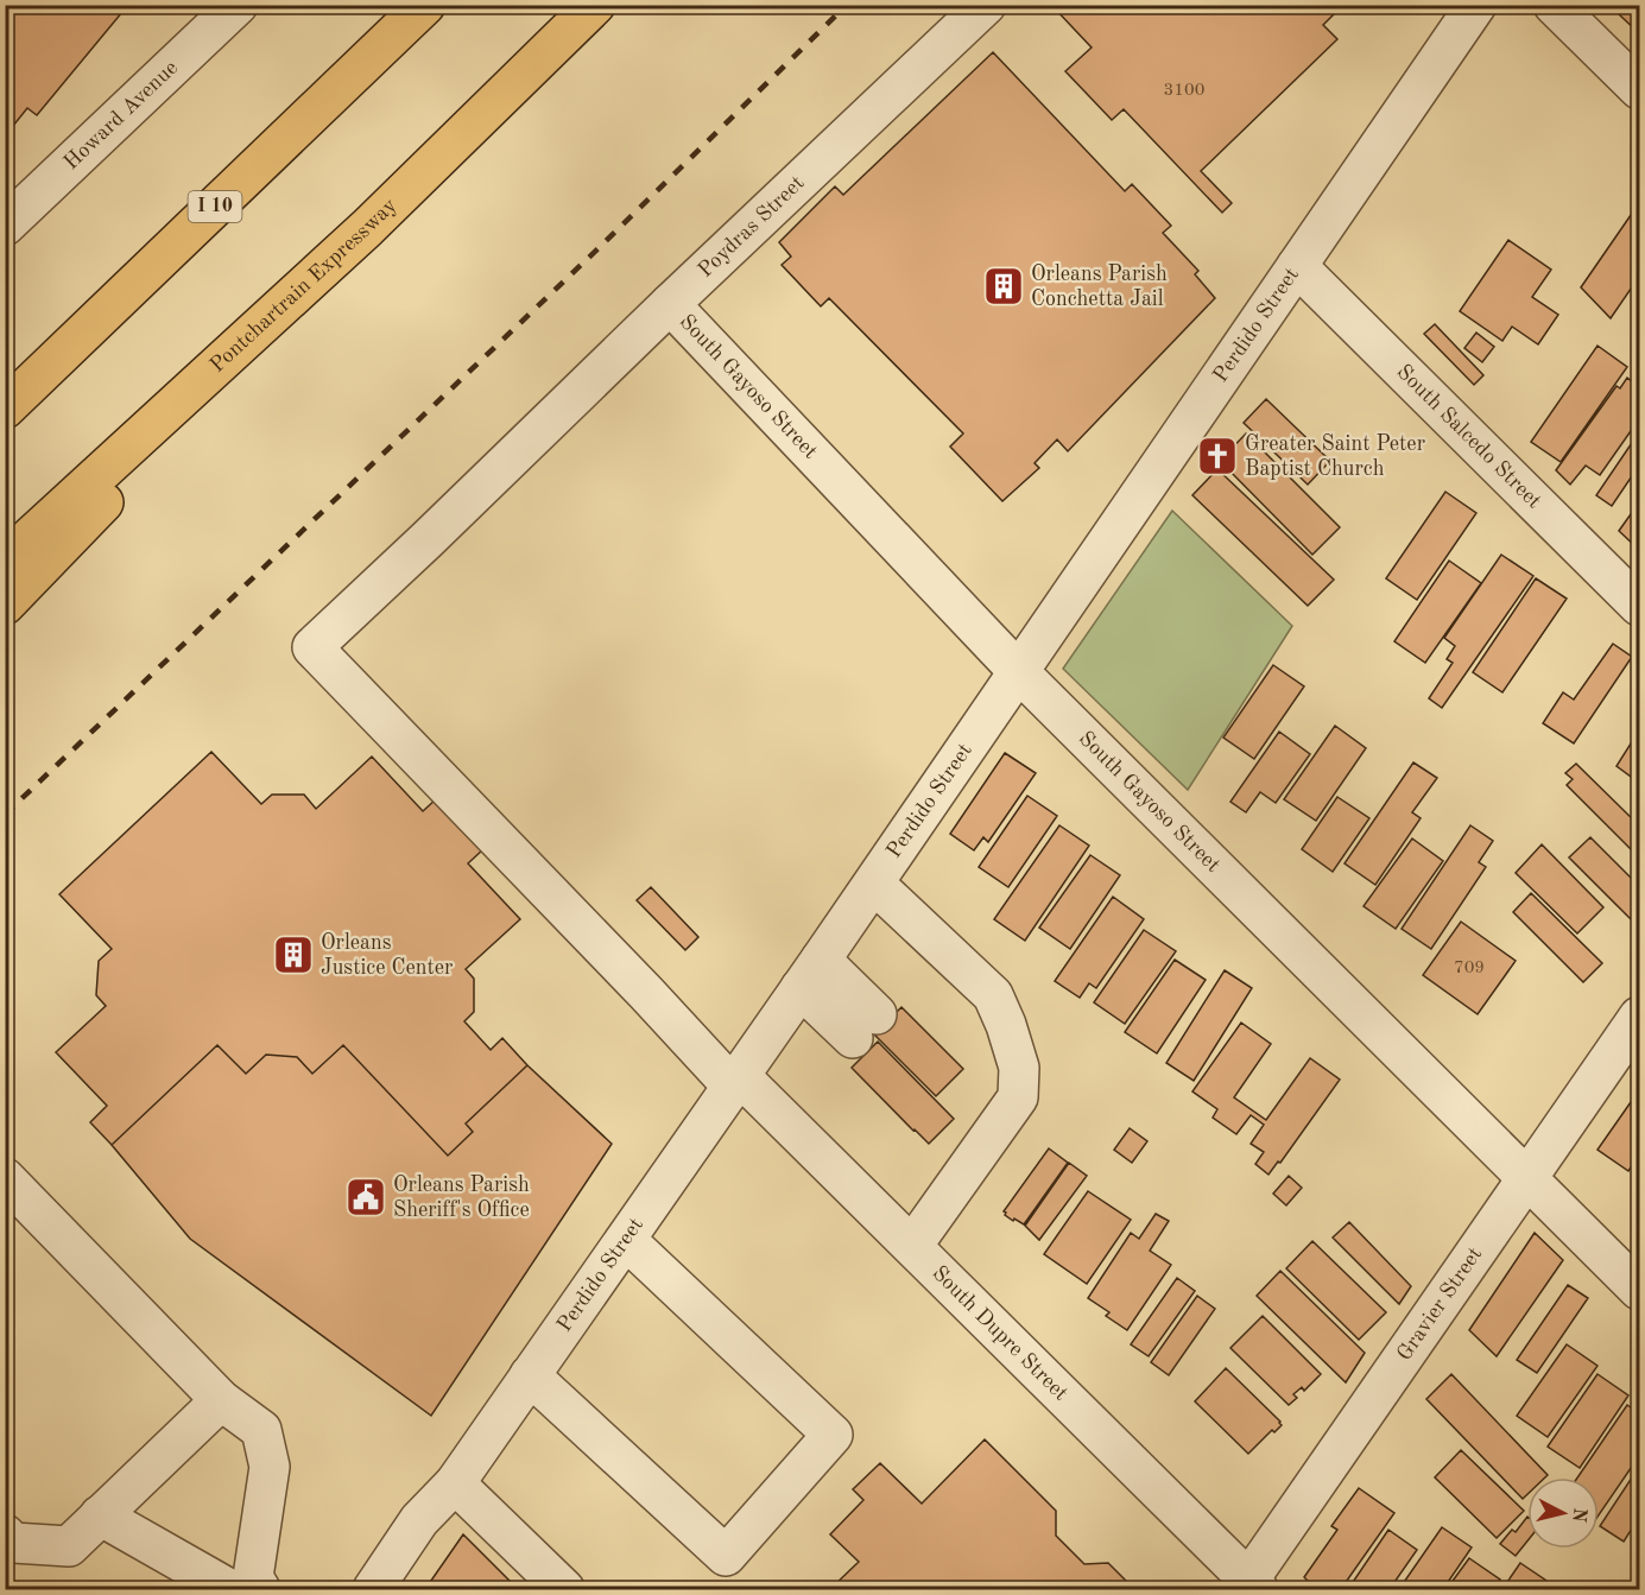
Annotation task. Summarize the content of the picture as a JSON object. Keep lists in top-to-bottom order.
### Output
{
  "streets": {
    "highway": ["I 10", "Pontchartrain Expressway"],
    "street": [
      "Howard Avenue",
      "Poydras Street",
      "Perdido Street",
      "South Gayoso Street",
      "South Salcedo Street",
      "Gravier Street",
      "South Dupre Street"
    ]
  },
  "crossings": [
    ["Poydras Street", "Perdido Street"],
    ["Poydras Street", "South Gayoso Street"],
    ["Poydras Street", "South Dupre Street"],
    ["Perdido Street", "South Gayoso Street"],
    ["Perdido Street", "South Salcedo Street"],
    ["Perdido Street", "South Dupre Street"],
    ["South Gayoso Street", "Gravier Street"],
    ["Gravier Street", "South Dupre Street"]
  ],
  "places": {
    "building": ["Orleans Parish Conchetta Jail", "Orleans Justice Center"],
    "church": ["Greater Saint Peter Baptist Church"],
    "public building": ["Orleans Parish Sheriff's Office"]
  },
  "house_numbers": ["3100", "709"],
  "north": "right"
}
